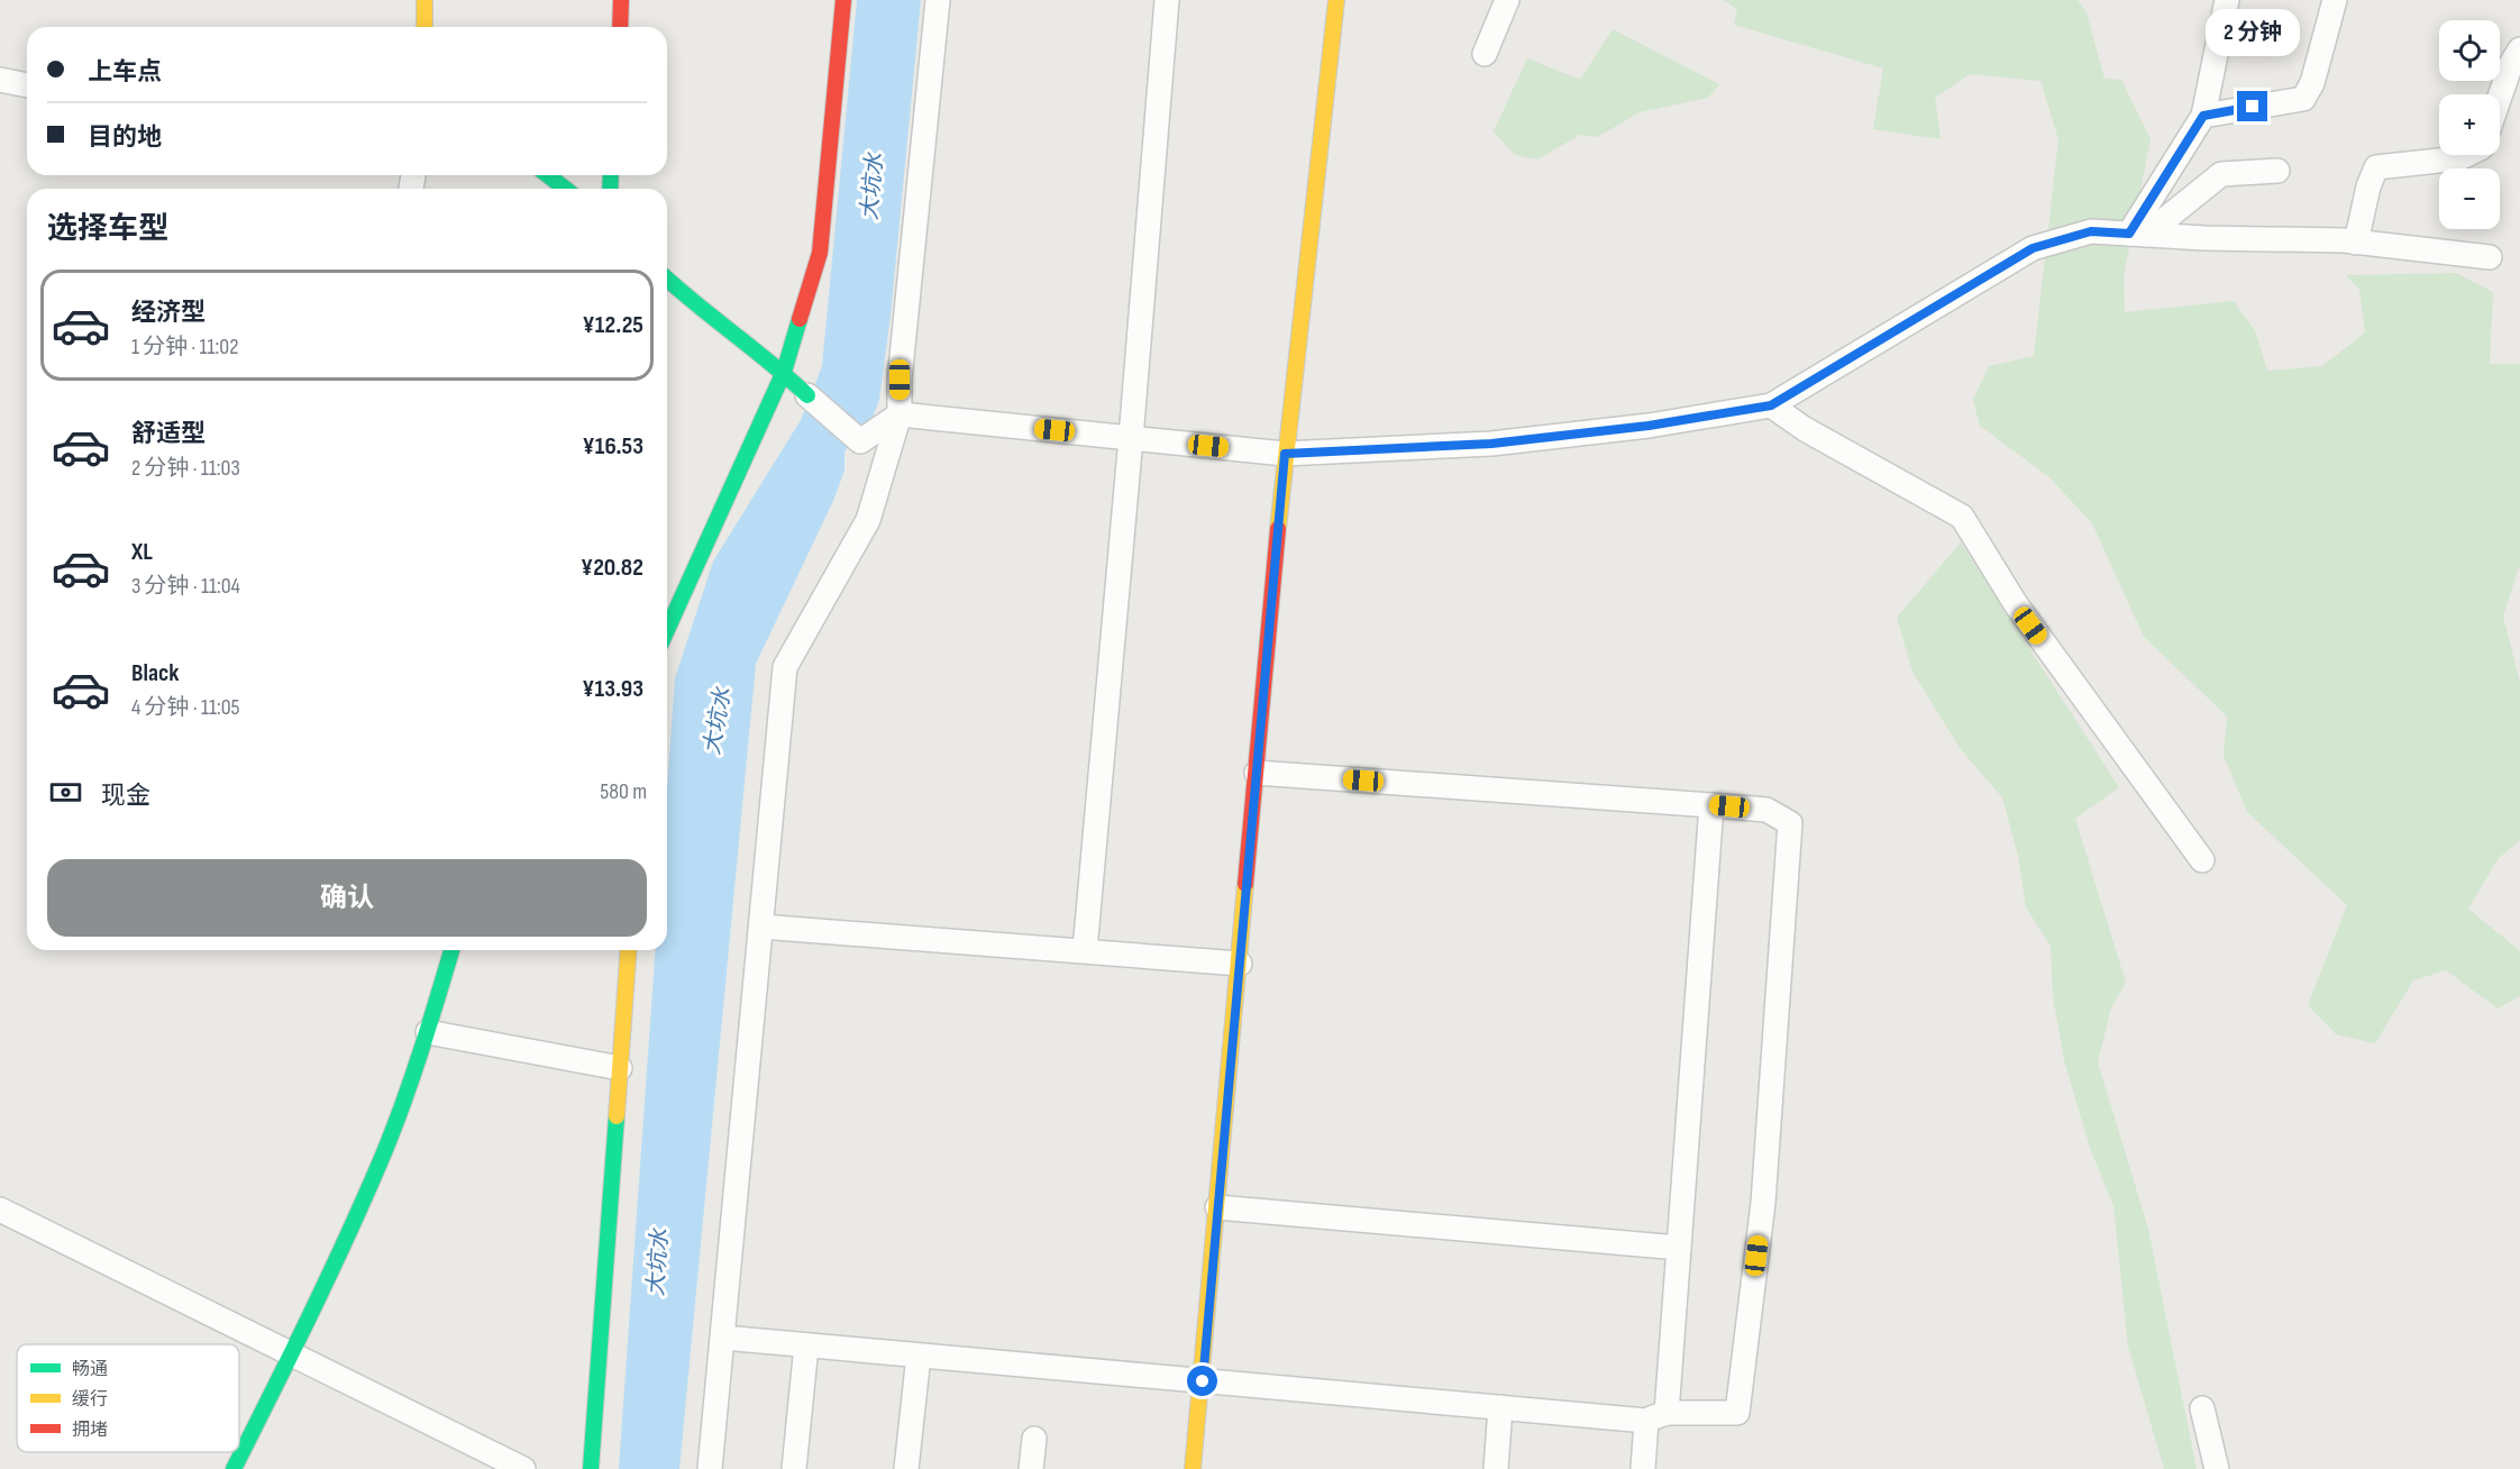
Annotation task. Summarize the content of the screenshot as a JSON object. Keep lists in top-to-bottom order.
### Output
{
  "water": ["大坑水"],
  "legend": ["畅通", "缓行", "拥堵"],
  "page": {
    "bubble": "2 分钟",
    "map_buttons": ["+", "−"],
    "banner": ["上车点", "目的地"],
    "heading": "选择车型",
    "list": [
      {
        "name": "经济型",
        "note": "1 分钟 · 11:02",
        "value": "¥12.25"
      },
      {
        "name": "舒适型",
        "note": "2 分钟 · 11:03",
        "value": "¥16.53"
      },
      {
        "name": "XL",
        "note": "3 分钟 · 11:04",
        "value": "¥20.82"
      },
      {
        "name": "Black",
        "note": "4 分钟 · 11:05",
        "value": "¥13.93"
      }
    ],
    "pay": ["现金", "580 m"],
    "buttons": "确认"
  }
}
